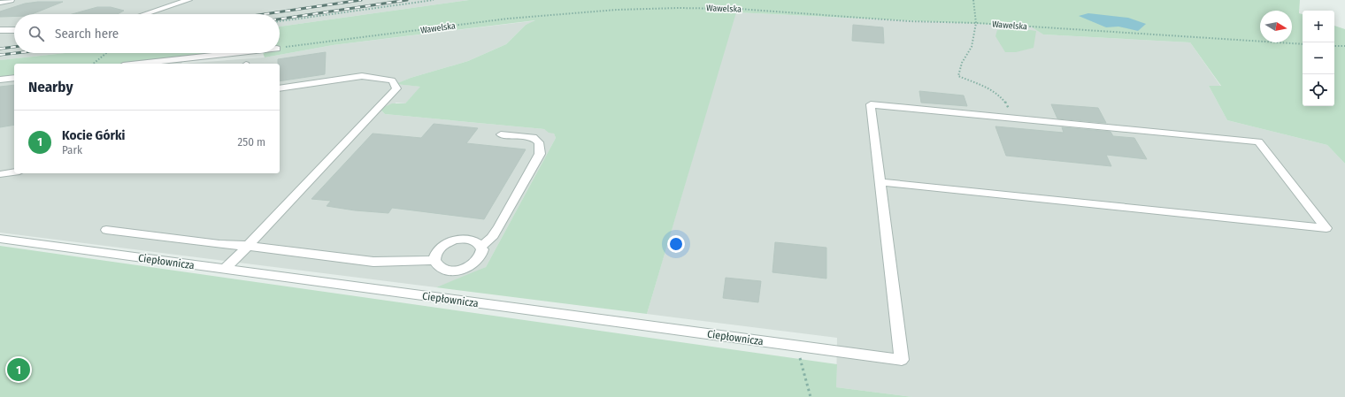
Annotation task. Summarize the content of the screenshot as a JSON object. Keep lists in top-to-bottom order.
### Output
{
  "streets": {
    "lane": ["Ciepłownicza"],
    "path": ["Wawelska"]
  },
  "north": "right",
  "page": {
    "map_buttons": ["+", "−"],
    "search": "Search here",
    "heading": "Nearby",
    "list": [
      {
        "mark": "1",
        "name": "Kocie Górki",
        "note": "Park",
        "value": "250 m"
      }
    ],
    "pins": "1"
  }
}
